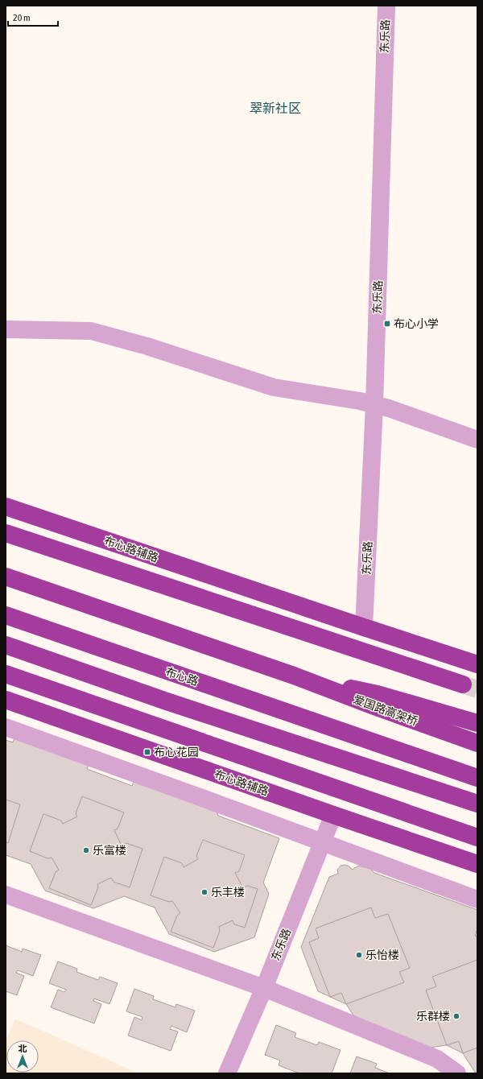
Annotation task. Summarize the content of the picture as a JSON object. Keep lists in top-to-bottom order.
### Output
{
  "streets": {
    "highway": ["布心路辅路", "布心路", "爱国路高架桥"],
    "street": ["东乐路"]
  },
  "crossings": [
    ["东乐路", "布心路辅路"]
  ],
  "districts": ["翠新社区"],
  "places": {
    "transit": ["布心小学", "布心花园"],
    "other": [
      "乐富楼",
      "乐丰楼",
      "乐怡楼",
      "乐群楼"
    ]
  },
  "scale_bar": "20 m",
  "north": "top"
}
